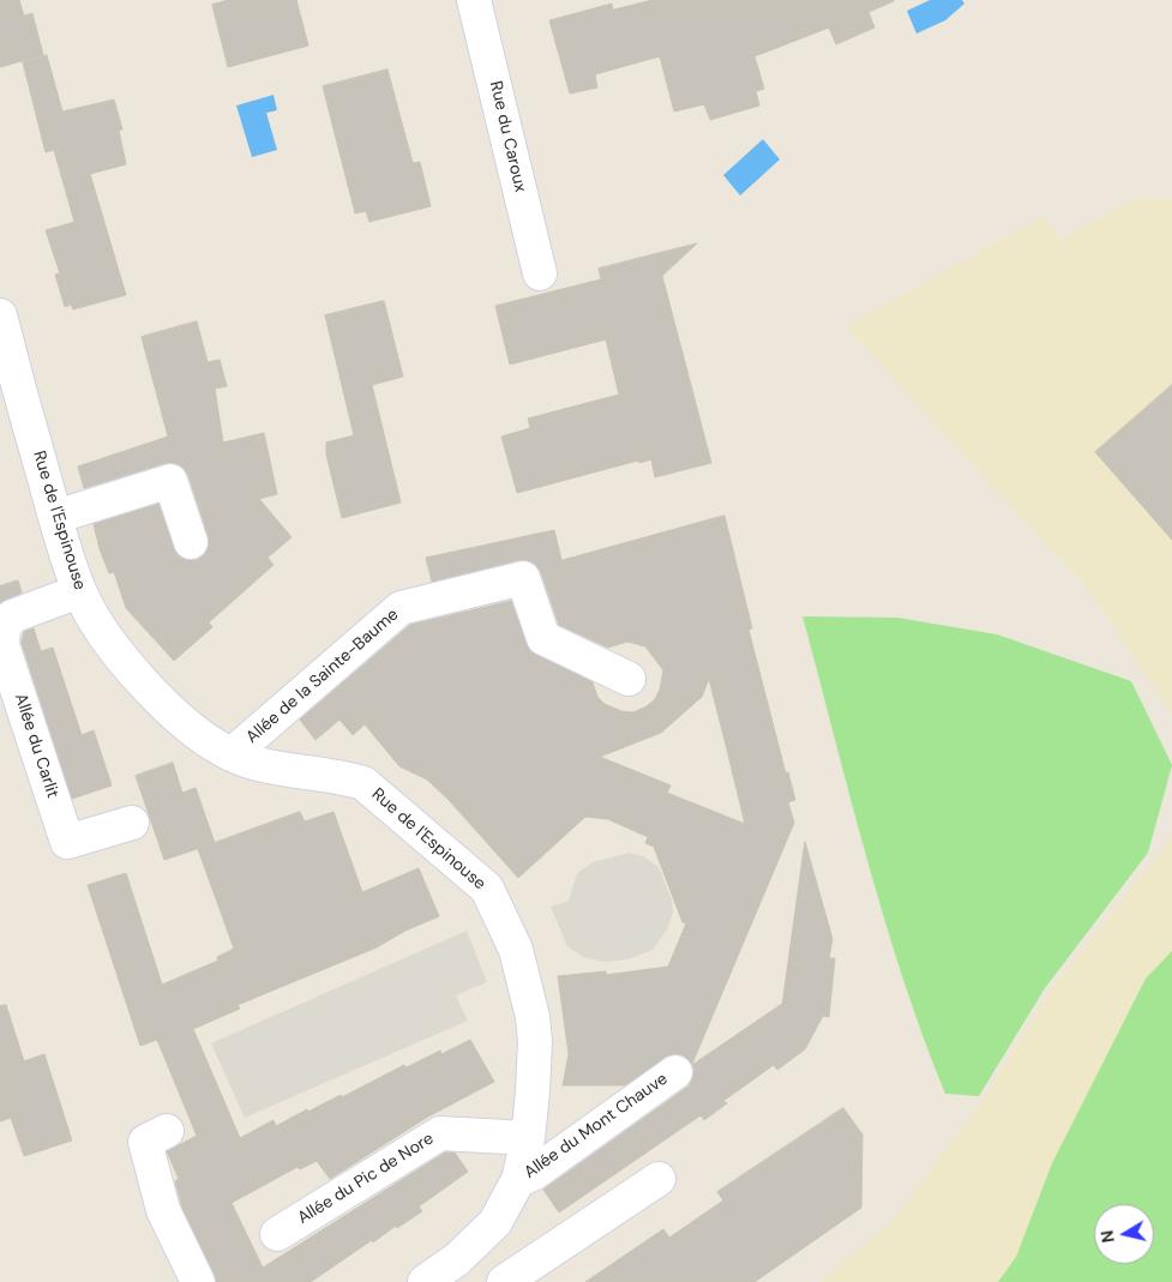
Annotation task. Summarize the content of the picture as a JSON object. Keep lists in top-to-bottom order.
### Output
{
  "streets": {
    "street": [
      "Rue du Caroux",
      "Rue de l'Espinouse",
      "Allée de la Sainte-Baume",
      "Allée du Carlit",
      "Allée du Mont Chauve",
      "Allée du Pic de Nore"
    ]
  },
  "crossings": [
    ["Rue de l'Espinouse", "Allée de la Sainte-Baume"],
    ["Rue de l'Espinouse", "Allée du Carlit"],
    ["Rue de l'Espinouse", "Allée du Mont Chauve"],
    ["Rue de l'Espinouse", "Allée du Pic de Nore"]
  ],
  "north": "left"
}
